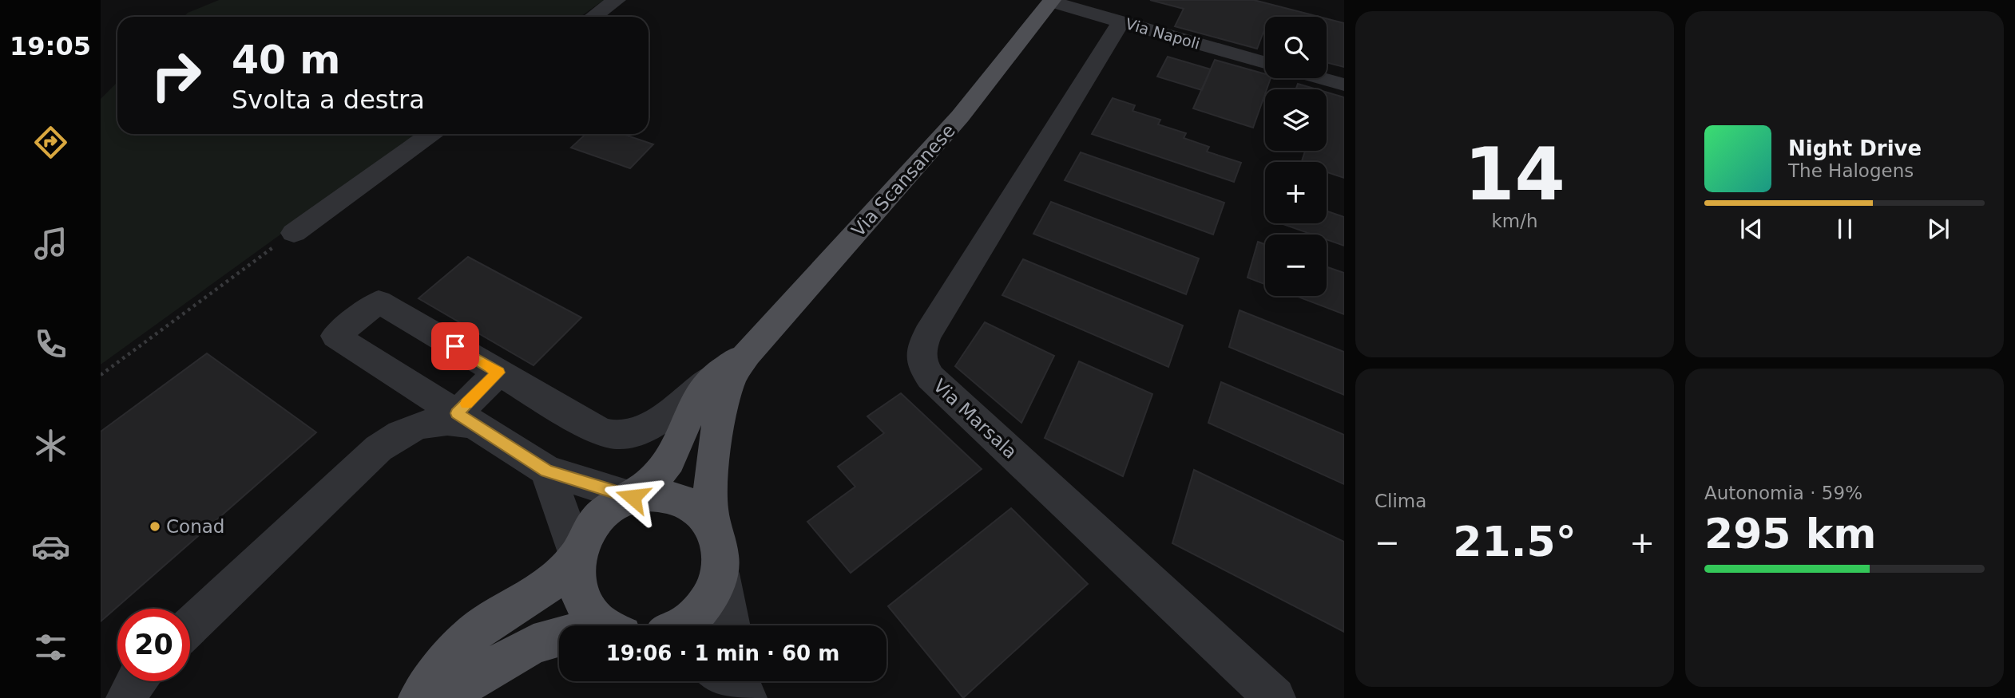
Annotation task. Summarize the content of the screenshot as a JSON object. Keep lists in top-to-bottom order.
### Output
{
  "streets": {
    "main road": ["Via Scansanese"],
    "street": ["Via Napoli", "Via Marsala"]
  },
  "crossings": [
    ["Via Napoli", "Via Scansanese"],
    ["Via Napoli", "Via Marsala"]
  ],
  "places": ["Conad"],
  "page": {
    "tabs": "19:05",
    "tile": [
      ["14", "km/h"],
      "Clima",
      ["Autonomia · 59%", "295 km"]
    ],
    "map_buttons": ["+", "−"],
    "turn": ["40 m", "Svolta a destra"],
    "song": ["Night Drive", "The Halogens"],
    "heat": ["−", "21.5°", "+"],
    "limit": "20",
    "trip": "19:06 · 1 min · 60 m"
  }
}
